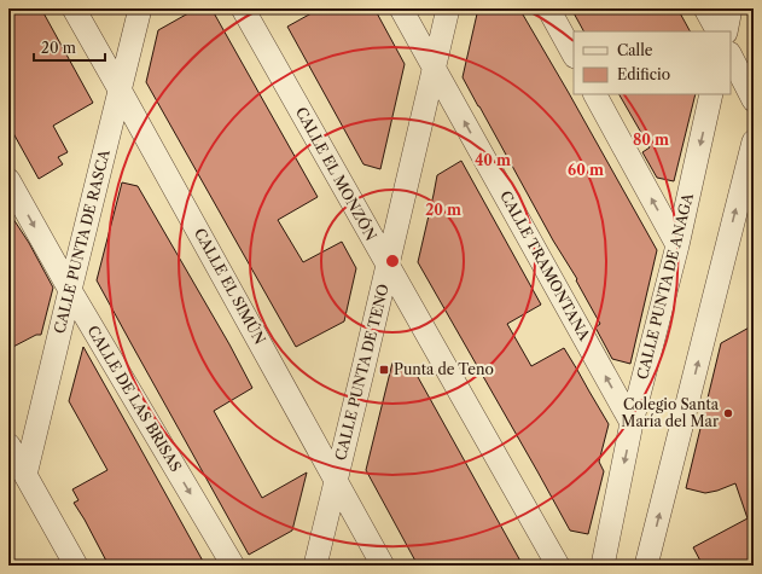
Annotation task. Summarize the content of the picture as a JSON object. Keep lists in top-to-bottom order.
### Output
{
  "streets": {
    "street": [
      "CALLE EL MONZÓN",
      "CALLE PUNTA DE RASCA",
      "CALLE TRAMONTANA",
      "CALLE EL SIMÚN",
      "CALLE PUNTA DE ANAGA",
      "CALLE PUNTA DE TENO",
      "CALLE DE LAS BRISAS"
    ]
  },
  "crossings": [
    ["CALLE EL MONZÓN", "CALLE PUNTA DE TENO"],
    ["CALLE PUNTA DE RASCA", "CALLE EL SIMÚN"],
    ["CALLE PUNTA DE RASCA", "CALLE DE LAS BRISAS"],
    ["CALLE TRAMONTANA", "CALLE PUNTA DE ANAGA"],
    ["CALLE TRAMONTANA", "CALLE PUNTA DE TENO"],
    ["CALLE EL SIMÚN", "CALLE PUNTA DE TENO"]
  ],
  "places": {
    "transit": ["Punta de Teno"],
    "other": ["Colegio Santa María del Mar"]
  },
  "legend": ["Calle", "Edificio"],
  "scale_bar": "20 m",
  "rings": [
    "80 m",
    "40 m",
    "60 m",
    "20 m"
  ]
}
